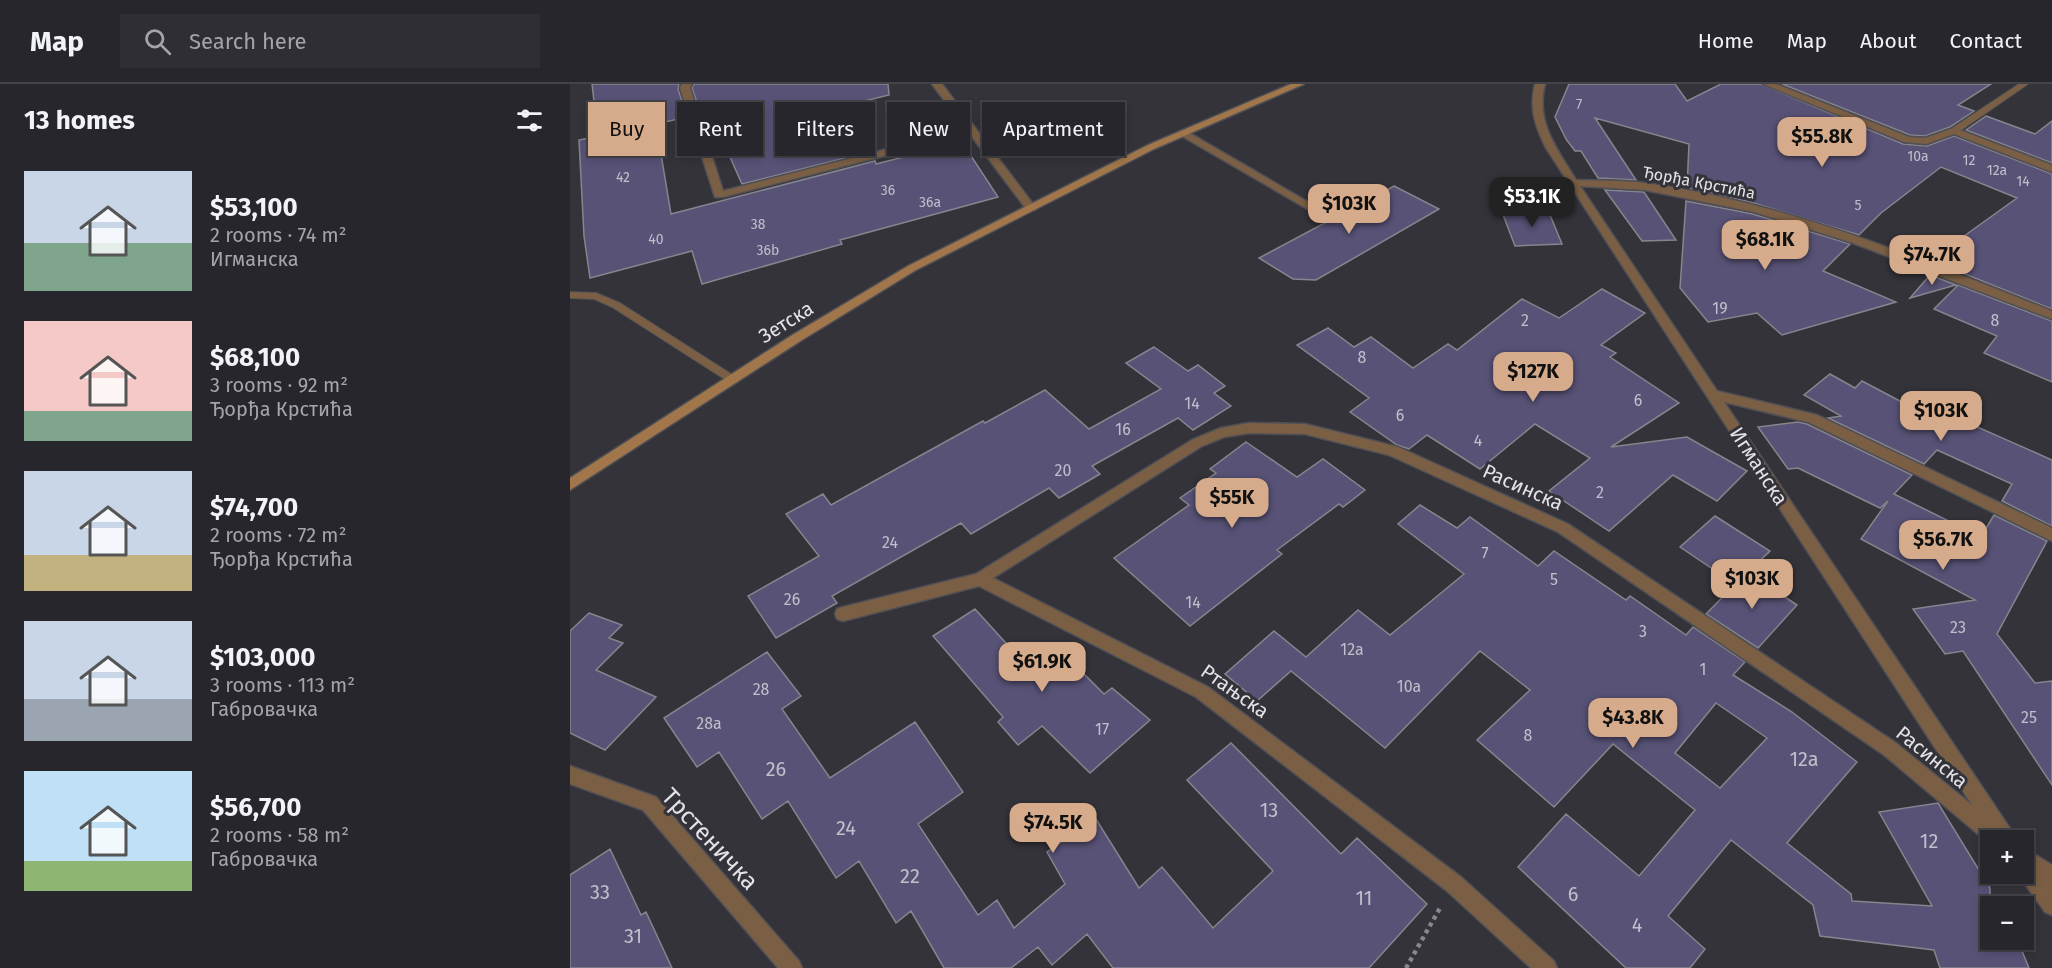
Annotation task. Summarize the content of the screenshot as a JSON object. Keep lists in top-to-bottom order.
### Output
{
  "streets": {
    "street": [
      "Ђорђа Крстића",
      "Зетска",
      "Игманска",
      "Расинска",
      "Ртањска",
      "Трстеничка"
    ]
  },
  "crossings": [
    ["Ђорђа Крстића", "Игманска"],
    ["Расинска", "Ртањска"]
  ],
  "house_numbers": [
    "7",
    "10a",
    "12",
    "12a",
    "42",
    "14",
    "36",
    "36a",
    "5",
    "38",
    "40",
    "36b",
    "19",
    "2",
    "8",
    "8",
    "6",
    "14",
    "6",
    "16",
    "4",
    "20",
    "2",
    "24",
    "7",
    "5",
    "26",
    "14",
    "23",
    "3",
    "12a",
    "1",
    "10a",
    "28",
    "25",
    "28a",
    "17",
    "8",
    "12a",
    "26",
    "13",
    "24",
    "12",
    "22",
    "33",
    "6",
    "11",
    "4",
    "31"
  ],
  "page": {
    "header": "Map",
    "search": "Search here",
    "nav": [
      "Home",
      "Map",
      "About",
      "Contact"
    ],
    "heading": "13 homes",
    "chip": [
      "Buy",
      "Rent",
      "Filters",
      "New",
      "Apartment"
    ],
    "price": [
      "$55.8K",
      "$53.1K",
      "$103K",
      "$68.1K",
      "$74.7K",
      "$127K",
      "$103K",
      "$55K",
      "$56.7K",
      "$103K",
      "$61.9K",
      "$43.8K",
      "$74.5K"
    ],
    "list": [
      {
        "name": "$53,100",
        "note": "2 rooms · 74 m² · Игманска"
      },
      {
        "name": "$68,100",
        "note": "3 rooms · 92 m² · Ђорђа Крстића"
      },
      {
        "name": "$74,700",
        "note": "2 rooms · 72 m² · Ђорђа Крстића"
      },
      {
        "name": "$103,000",
        "note": "3 rooms · 113 m² · Габровачка"
      },
      {
        "name": "$56,700",
        "note": "2 rooms · 58 m² · Габровачка"
      }
    ],
    "map_buttons": ["+", "−"]
  }
}
